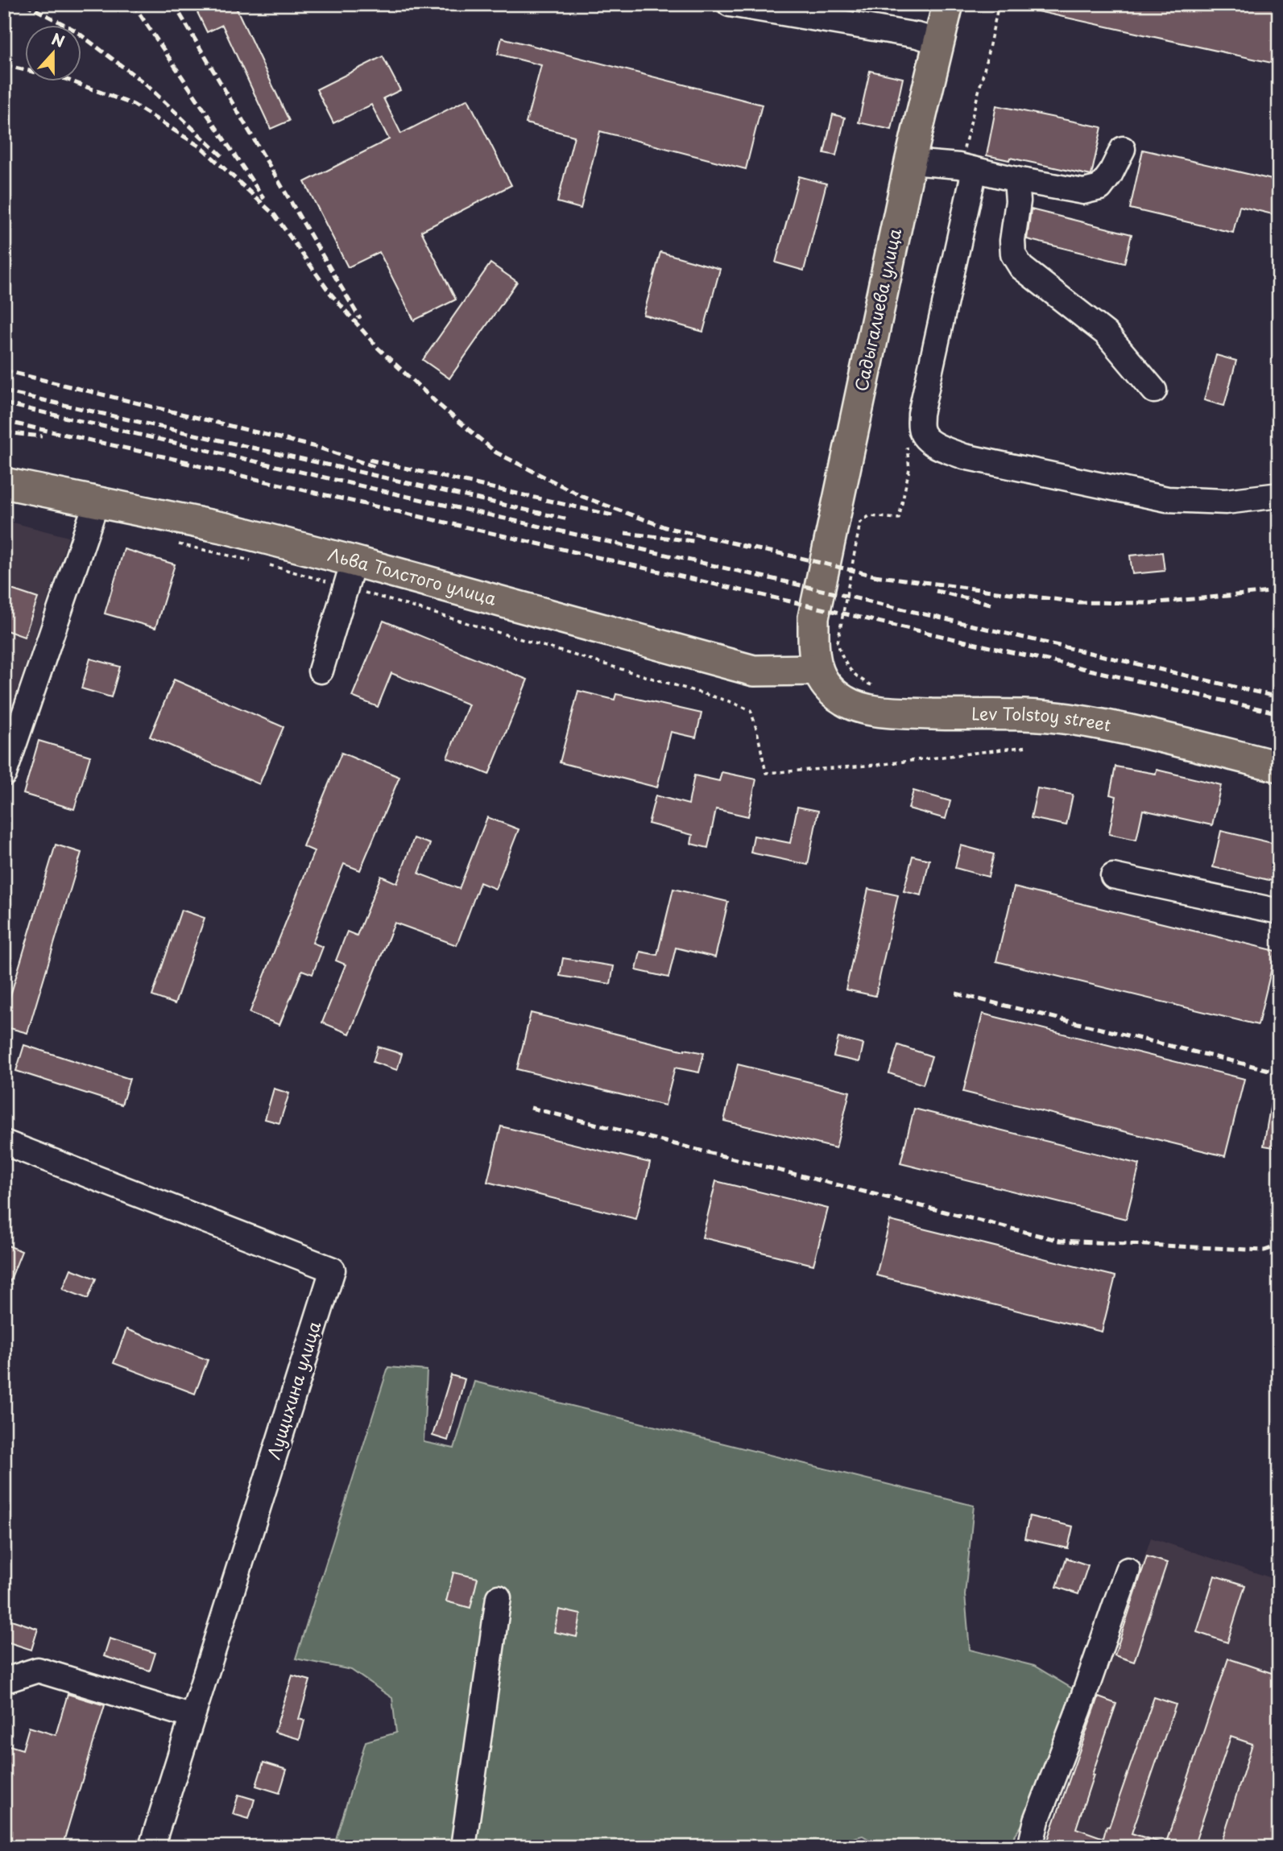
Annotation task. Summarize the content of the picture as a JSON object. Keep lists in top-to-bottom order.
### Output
{
  "streets": {
    "main road": ["Садыгалиева улица", "Льва Толстого улица", "Lev Tolstoy street"],
    "street": ["Лущихина улица"]
  },
  "crossings": [
    ["Садыгалиева улица", "Льва Толстого улица"],
    ["Садыгалиева улица", "Lev Tolstoy street"],
    ["Льва Толстого улица", "Lev Tolstoy street"]
  ],
  "north": "top"
}
